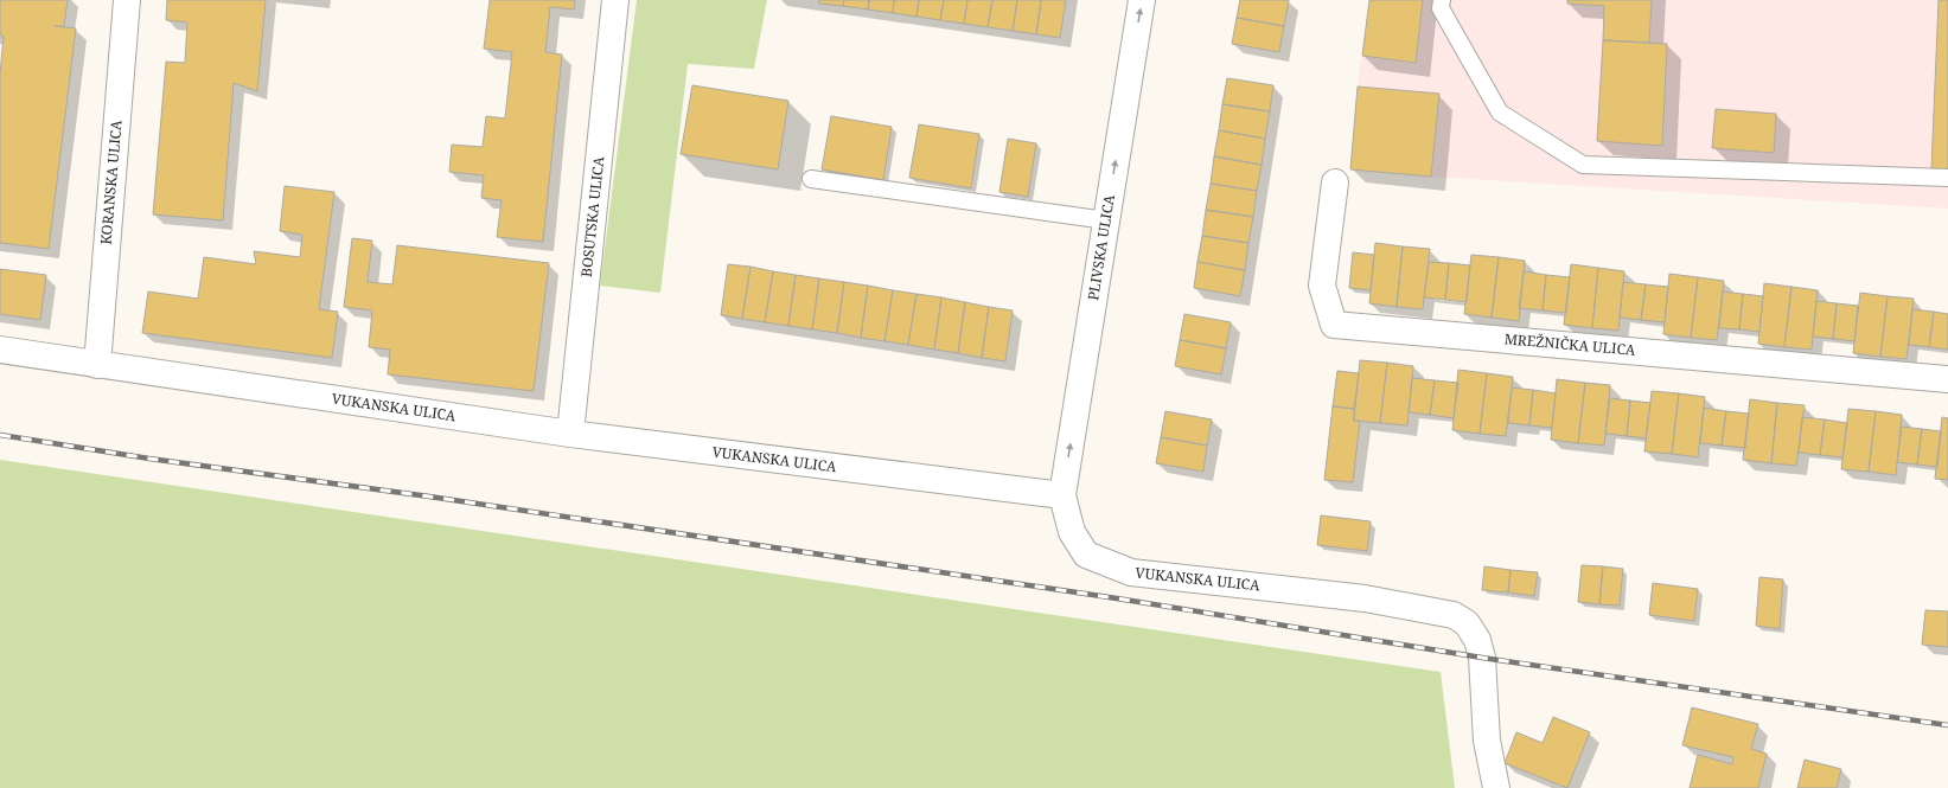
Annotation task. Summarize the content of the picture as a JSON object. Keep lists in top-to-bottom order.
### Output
{
  "streets": {
    "street": [
      "KORANSKA ULICA",
      "BOSUTSKA ULICA",
      "PLIVSKA ULICA",
      "MREŽNIČKA ULICA",
      "VUKANSKA ULICA"
    ]
  },
  "crossings": [
    ["KORANSKA ULICA", "VUKANSKA ULICA"],
    ["BOSUTSKA ULICA", "VUKANSKA ULICA"],
    ["PLIVSKA ULICA", "VUKANSKA ULICA"]
  ],
  "one_way": ["PLIVSKA ULICA"]
}
